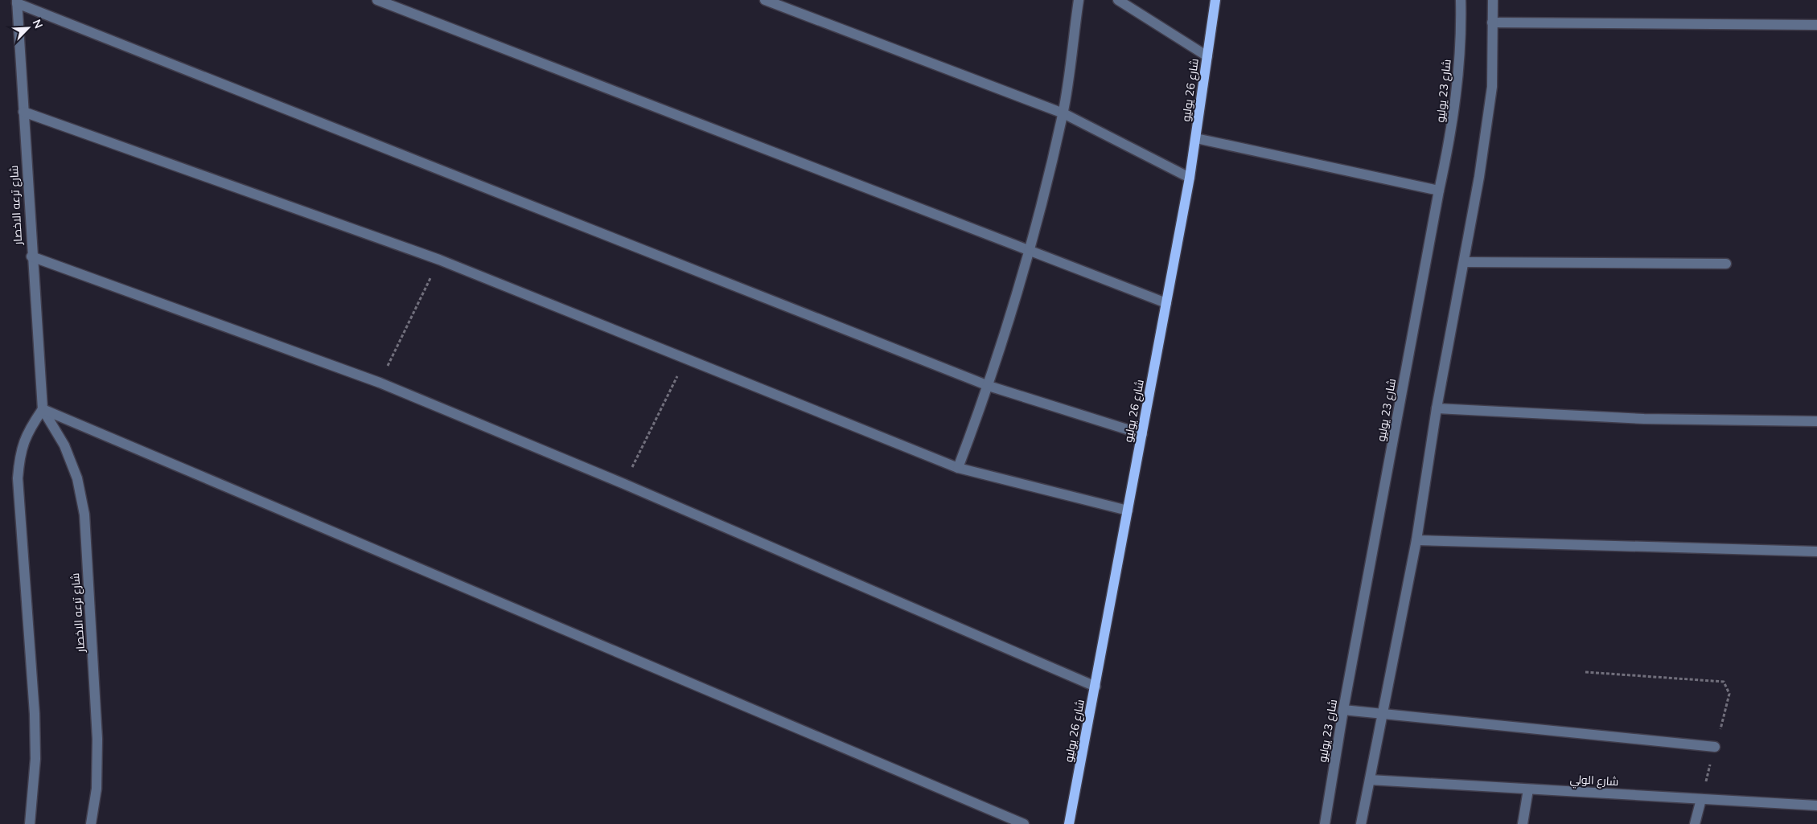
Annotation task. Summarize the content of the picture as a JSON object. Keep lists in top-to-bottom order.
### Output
{
  "streets": {
    "main road": ["شارع 26 يوليو"],
    "street": ["شارع 23 يوليو", "شارع ترعه الاخصار", "شارع الولي"]
  },
  "north": "top right"
}
